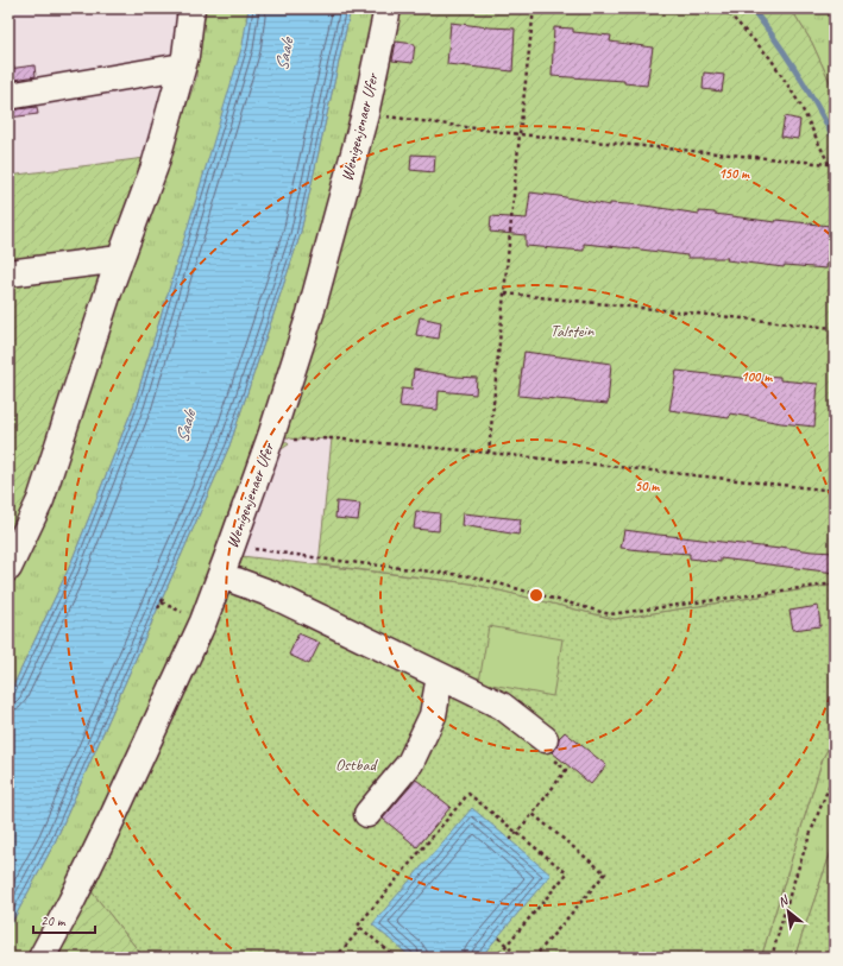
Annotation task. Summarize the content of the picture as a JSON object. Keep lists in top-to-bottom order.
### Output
{
  "streets": {
    "lane": ["Wenigenjenaer Ufer"]
  },
  "water": ["Saale"],
  "parks": ["Talstein", "Ostbad"],
  "scale_bar": "20 m",
  "north": "top left",
  "rings": ["150 m", "100 m", "50 m"]
}
